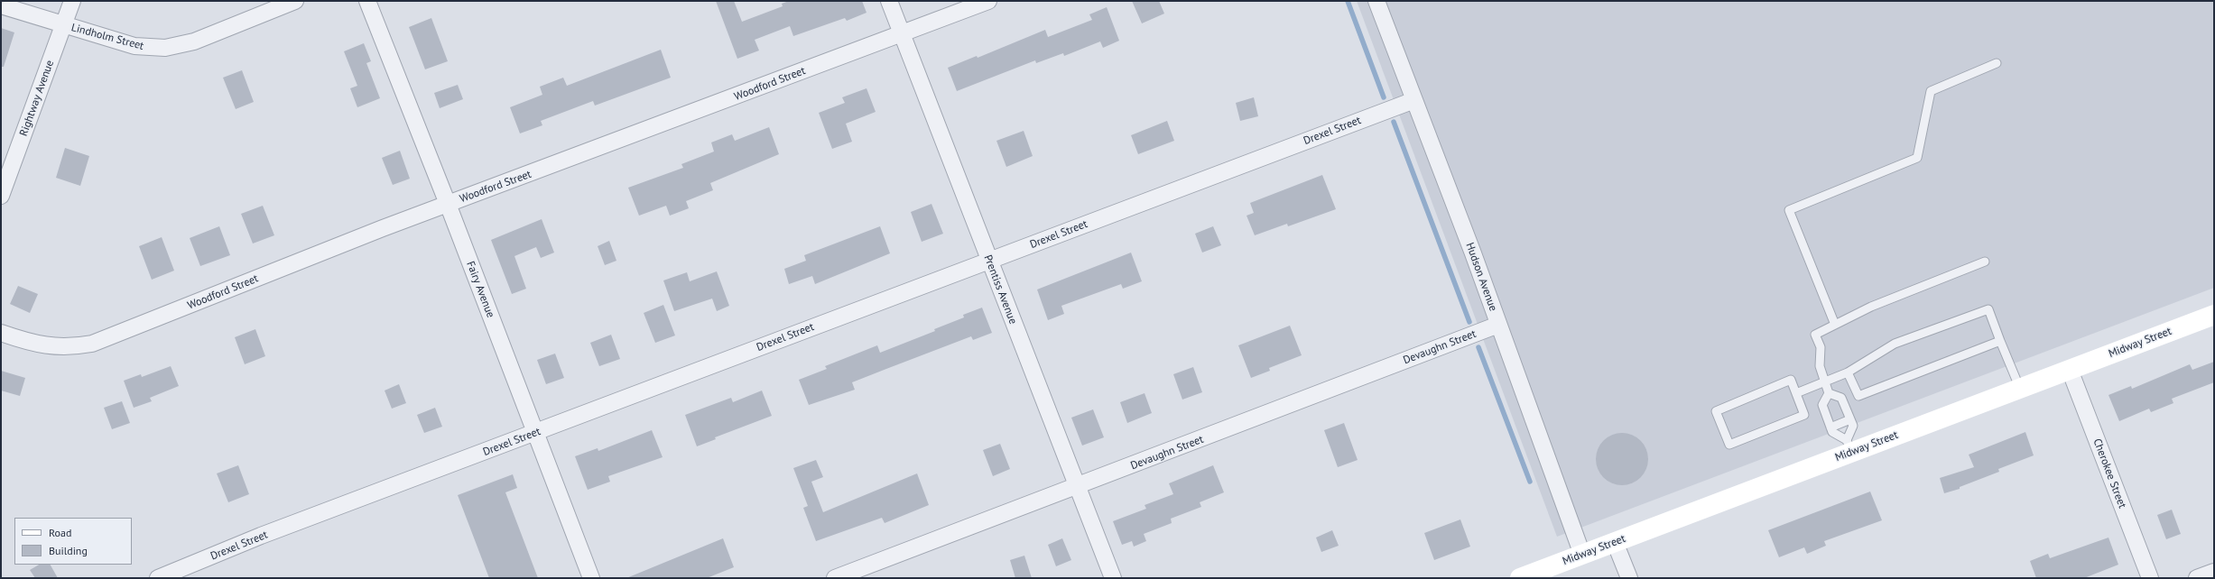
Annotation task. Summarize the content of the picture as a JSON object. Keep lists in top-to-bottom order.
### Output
{
  "streets": {
    "street": [
      "Lindholm Street",
      "Woodford Street",
      "Rightway Avenue",
      "Drexel Street",
      "Hudson Avenue",
      "Fairy Avenue",
      "Prentiss Avenue",
      "Midway Street",
      "Devaughn Street",
      "Cherokee Street"
    ]
  },
  "crossings": [
    ["Lindholm Street", "Rightway Avenue"],
    ["Woodford Street", "Fairy Avenue"],
    ["Woodford Street", "Prentiss Avenue"],
    ["Drexel Street", "Hudson Avenue"],
    ["Drexel Street", "Fairy Avenue"],
    ["Drexel Street", "Prentiss Avenue"],
    ["Hudson Avenue", "Midway Street"],
    ["Hudson Avenue", "Devaughn Street"],
    ["Prentiss Avenue", "Devaughn Street"],
    ["Midway Street", "Cherokee Street"]
  ],
  "legend": ["Road", "Building"]
}
